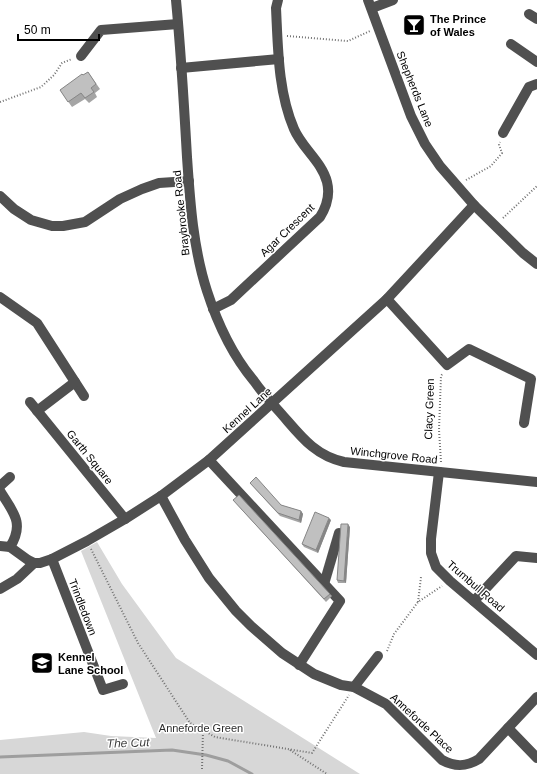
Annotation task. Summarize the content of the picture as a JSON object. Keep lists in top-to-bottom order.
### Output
{
  "streets": {
    "street": [
      "Shepherds Lane",
      "Braybrooke Road",
      "Agar Crescent",
      "Kennel Lane",
      "Winchgrove Road",
      "Garth Square",
      "Trumbull Road",
      "Trindledown",
      "Anneforde Place"
    ],
    "path": ["Clacy Green"]
  },
  "crossings": [
    ["Shepherds Lane", "Kennel Lane"],
    ["Braybrooke Road", "Agar Crescent"],
    ["Braybrooke Road", "Kennel Lane"],
    ["Braybrooke Road", "Winchgrove Road"],
    ["Clacy Green", "Winchgrove Road"],
    ["Clacy Green", "Trumbull Road"],
    ["Kennel Lane", "Winchgrove Road"],
    ["Kennel Lane", "Garth Square"],
    ["Kennel Lane", "Trindledown"],
    ["Kennel Lane", "Anneforde Place"],
    ["Winchgrove Road", "Trumbull Road"]
  ],
  "water": ["The Cut"],
  "parks": ["Anneforde Green"],
  "places": {
    "bar": ["The Prince of Wales"],
    "school or university": ["Kennel Lane School"]
  },
  "scale_bar": "50 m"
}
